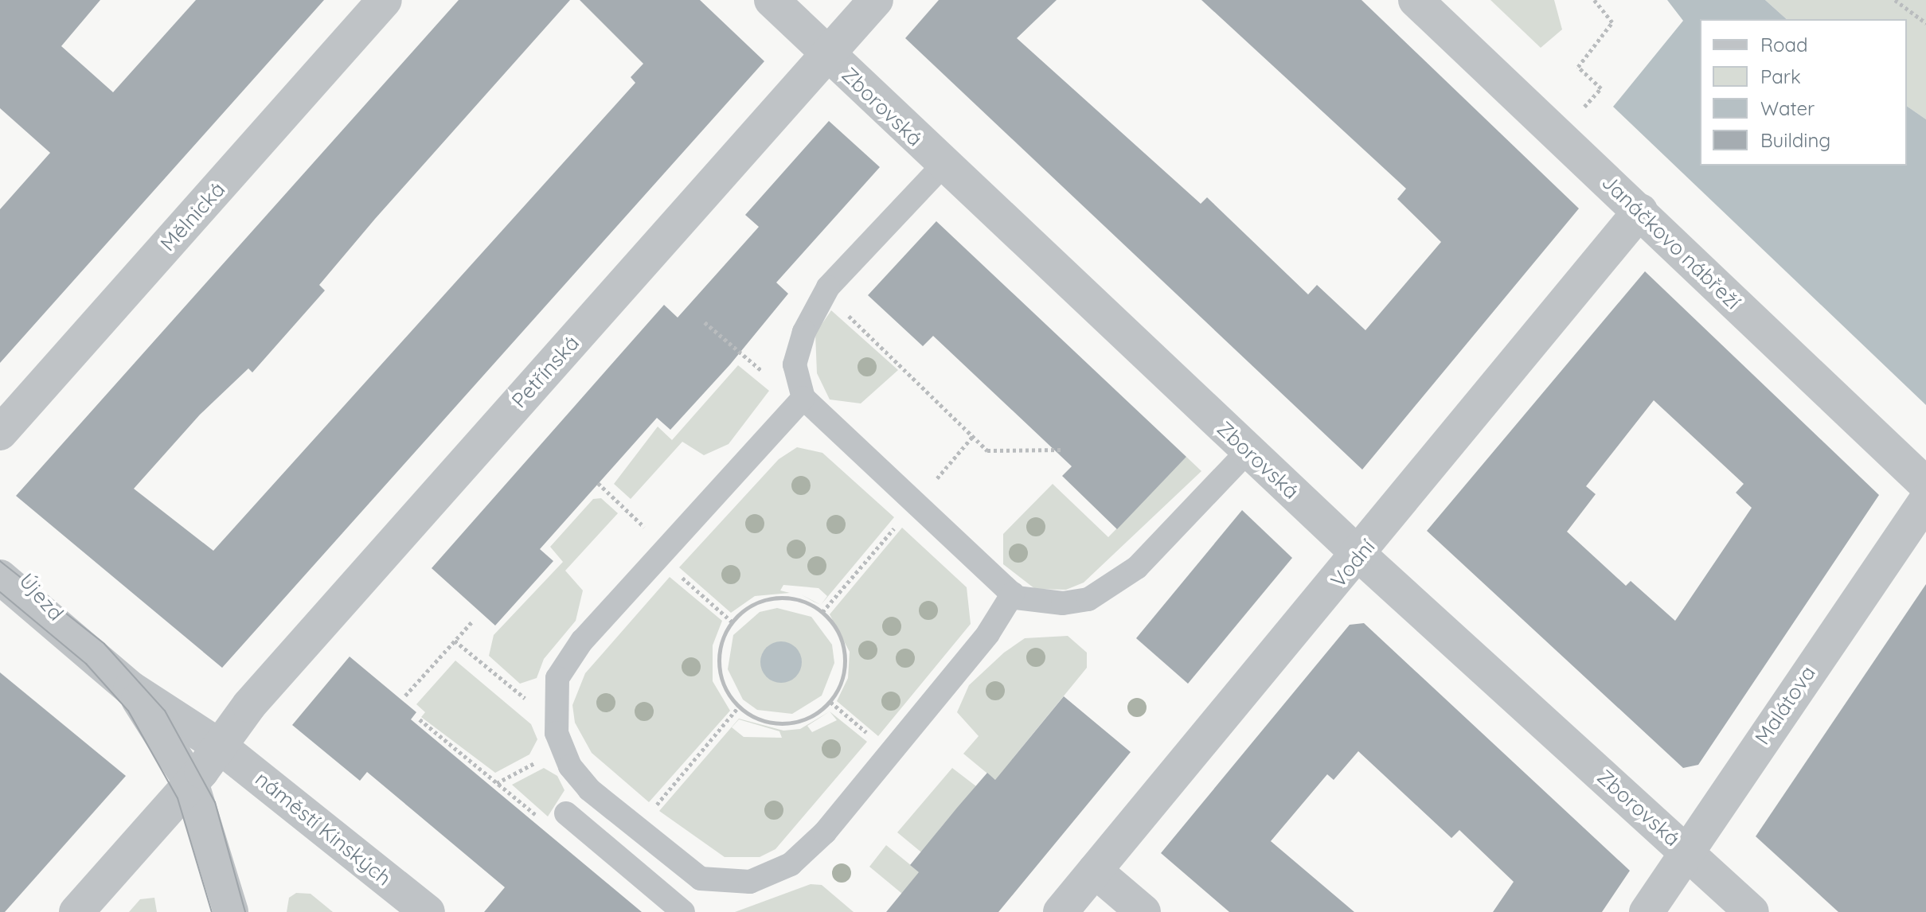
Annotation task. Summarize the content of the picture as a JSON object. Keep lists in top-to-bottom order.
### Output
{
  "streets": {
    "street": [
      "Zborovská",
      "Mělnická",
      "Janáčkovo nábřeží",
      "Petřínská",
      "Vodní",
      "Újezd",
      "Malátova",
      "náměstí Kinských"
    ]
  },
  "crossings": [
    ["Zborovská", "Petřínská"],
    ["Zborovská", "Vodní"],
    ["Zborovská", "Malátova"],
    ["Janáčkovo nábřeží", "Vodní"],
    ["Petřínská", "Újezd"],
    ["Petřínská", "náměstí Kinských"],
    ["Újezd", "náměstí Kinských"]
  ],
  "legend": [
    "Road",
    "Park",
    "Water",
    "Building"
  ]
}
